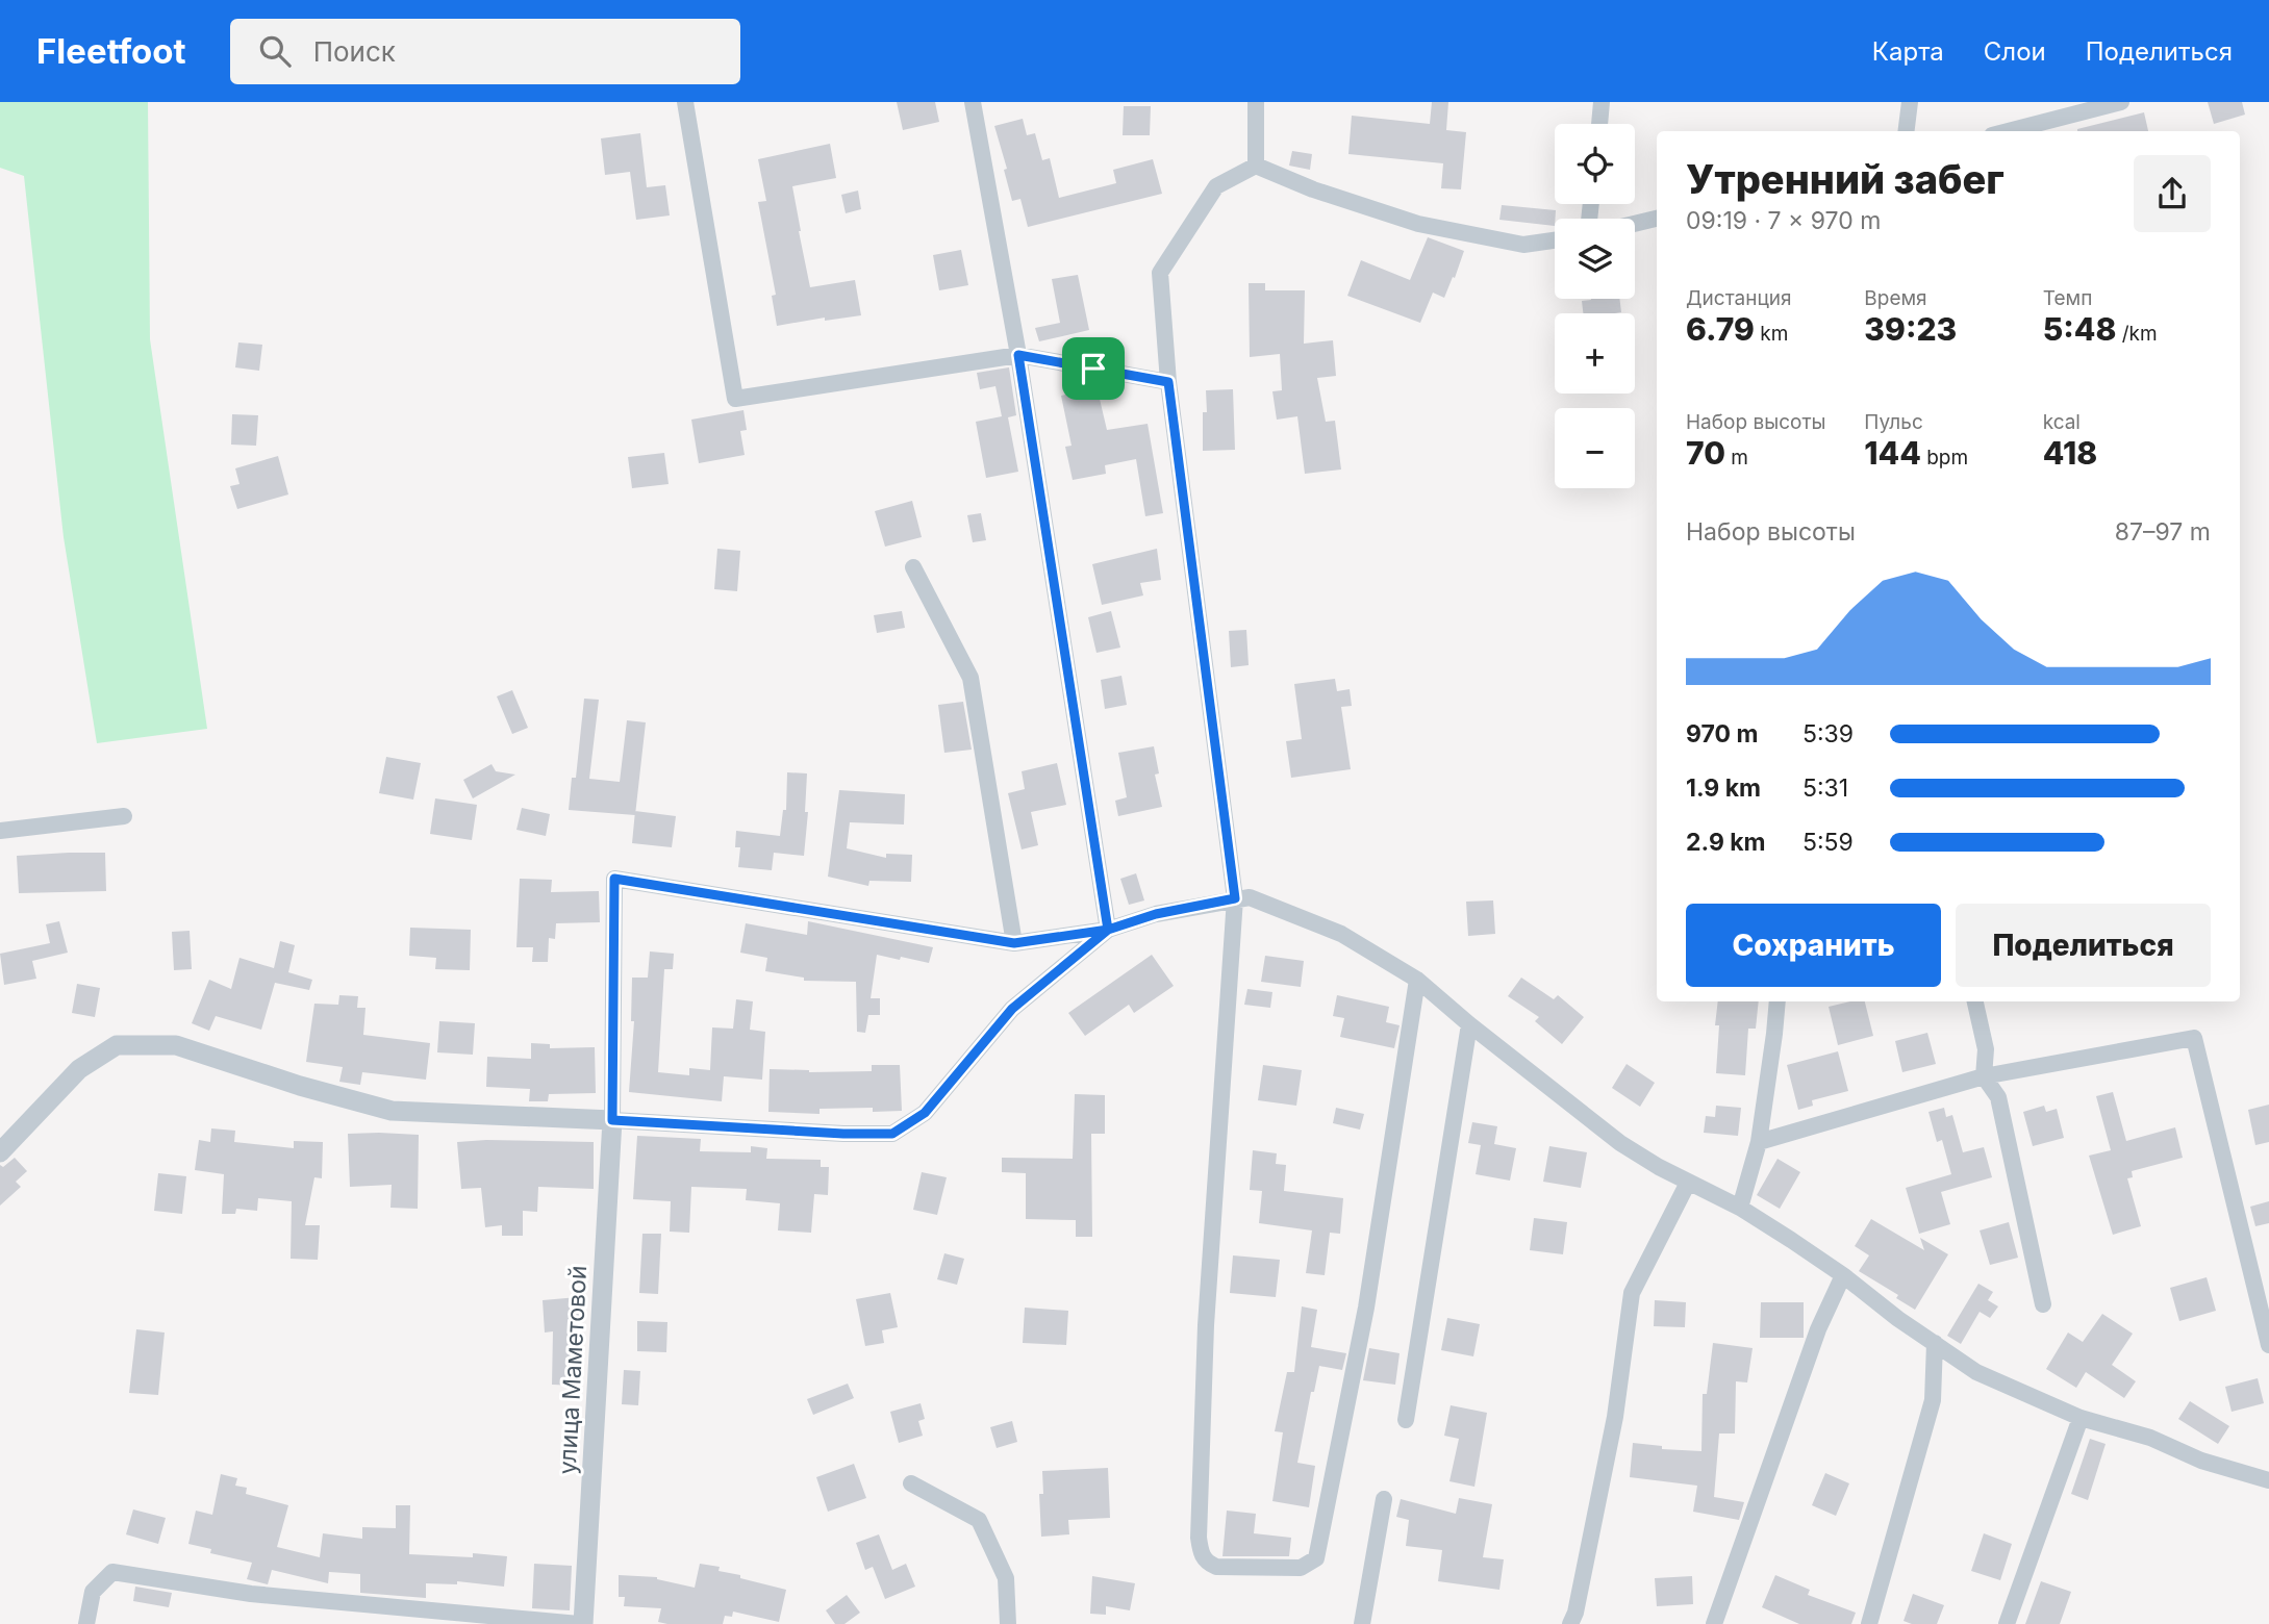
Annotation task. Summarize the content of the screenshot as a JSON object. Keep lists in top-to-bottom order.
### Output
{
  "streets": {
    "street": ["улица Маметовой"]
  },
  "page": {
    "header": "Fleetfoot",
    "search": "Поиск",
    "nav": ["Карта", "Слои", "Поделиться"],
    "map_buttons": ["+", "−"],
    "heading": ["Утренний забег", "09:19 · 7 × 970 m"],
    "stats": [
      ["Дистанция", "6.79 km"],
      ["Время", "39:23"],
      ["Темп", "5:48 /km"],
      ["Набор высоты", "70 m"],
      ["Пульс", "144 bpm"],
      ["kcal", "418"]
    ],
    "chart": ["Набор высоты", "87–97 m"],
    "list": [
      {
        "name": "970 m",
        "note": "5:39"
      },
      {
        "name": "1.9 km",
        "note": "5:31"
      },
      {
        "name": "2.9 km",
        "note": "5:59"
      }
    ],
    "buttons": ["Сохранить", "Поделиться"]
  }
}
